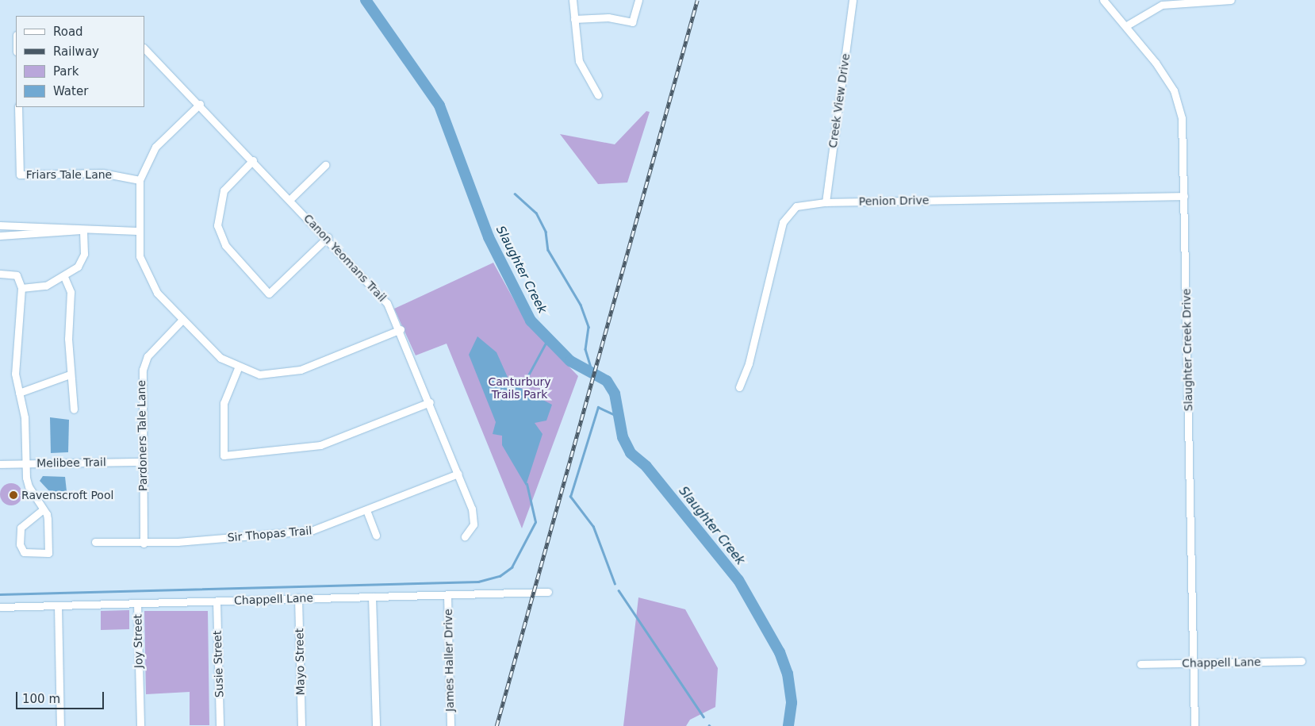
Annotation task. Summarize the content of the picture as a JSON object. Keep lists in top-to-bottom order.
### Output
{
  "streets": {
    "street": [
      "Creek View Drive",
      "Friars Tale Lane",
      "Penion Drive",
      "Canon Yeomans Trail",
      "Slaughter Creek Drive",
      "Pardoners Tale Lane",
      "Melibee Trail",
      "Sir Thopas Trail",
      "Chappell Lane",
      "Joy Street",
      "James Haller Drive",
      "Mayo Street",
      "Susie Street"
    ]
  },
  "crossings": [
    ["Creek View Drive", "Penion Drive"],
    ["Penion Drive", "Slaughter Creek Drive"],
    ["Canon Yeomans Trail", "Sir Thopas Trail"],
    ["Slaughter Creek Drive", "Chappell Lane"],
    ["Pardoners Tale Lane", "Melibee Trail"],
    ["Pardoners Tale Lane", "Sir Thopas Trail"],
    ["Chappell Lane", "Joy Street"],
    ["Chappell Lane", "James Haller Drive"],
    ["Chappell Lane", "Mayo Street"],
    ["Chappell Lane", "Susie Street"]
  ],
  "water": ["Slaughter Creek"],
  "parks": ["Canturbury Trails Park"],
  "places": ["Ravenscroft Pool"],
  "legend": [
    "Road",
    "Railway",
    "Park",
    "Water"
  ],
  "scale_bar": "100 m"
}
